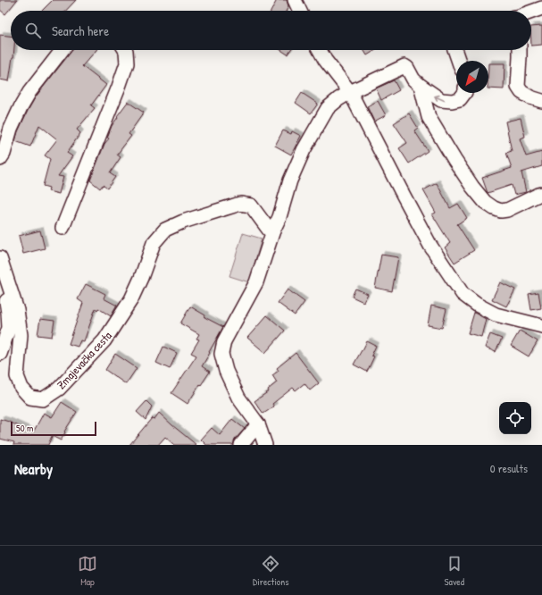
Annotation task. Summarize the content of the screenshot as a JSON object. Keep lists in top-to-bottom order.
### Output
{
  "streets": {
    "street": ["Zmajevačka cesta"]
  },
  "scale_bar": "50 m",
  "north": "bottom left",
  "page": {
    "search": "Search here",
    "scale": "50 m",
    "heading": ["Nearby", "0 results"],
    "nav": ["Map", "Directions", "Saved"]
  }
}
